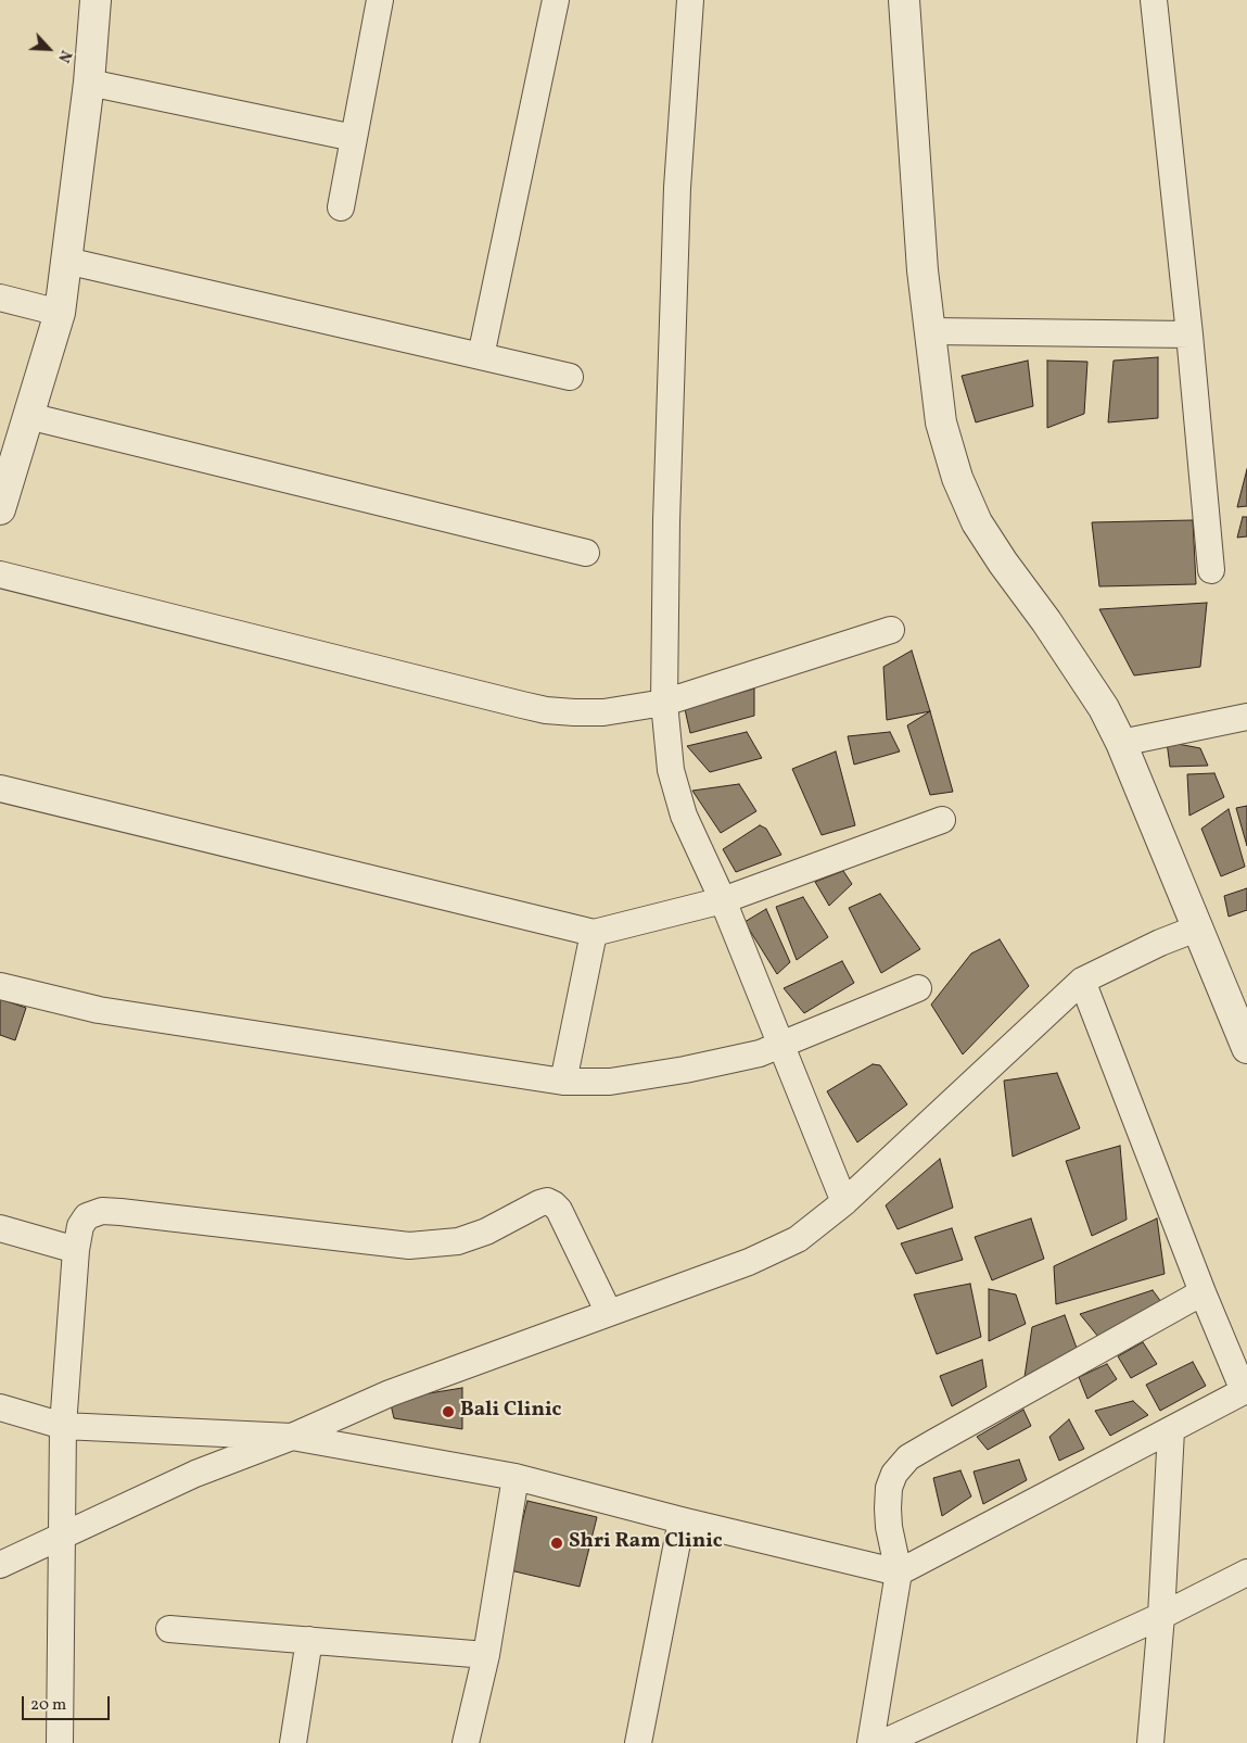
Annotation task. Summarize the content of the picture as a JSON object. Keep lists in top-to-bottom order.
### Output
{
  "places": ["Bali Clinic", "Shri Ram Clinic"],
  "scale_bar": "20 m",
  "north": "bottom right"
}
